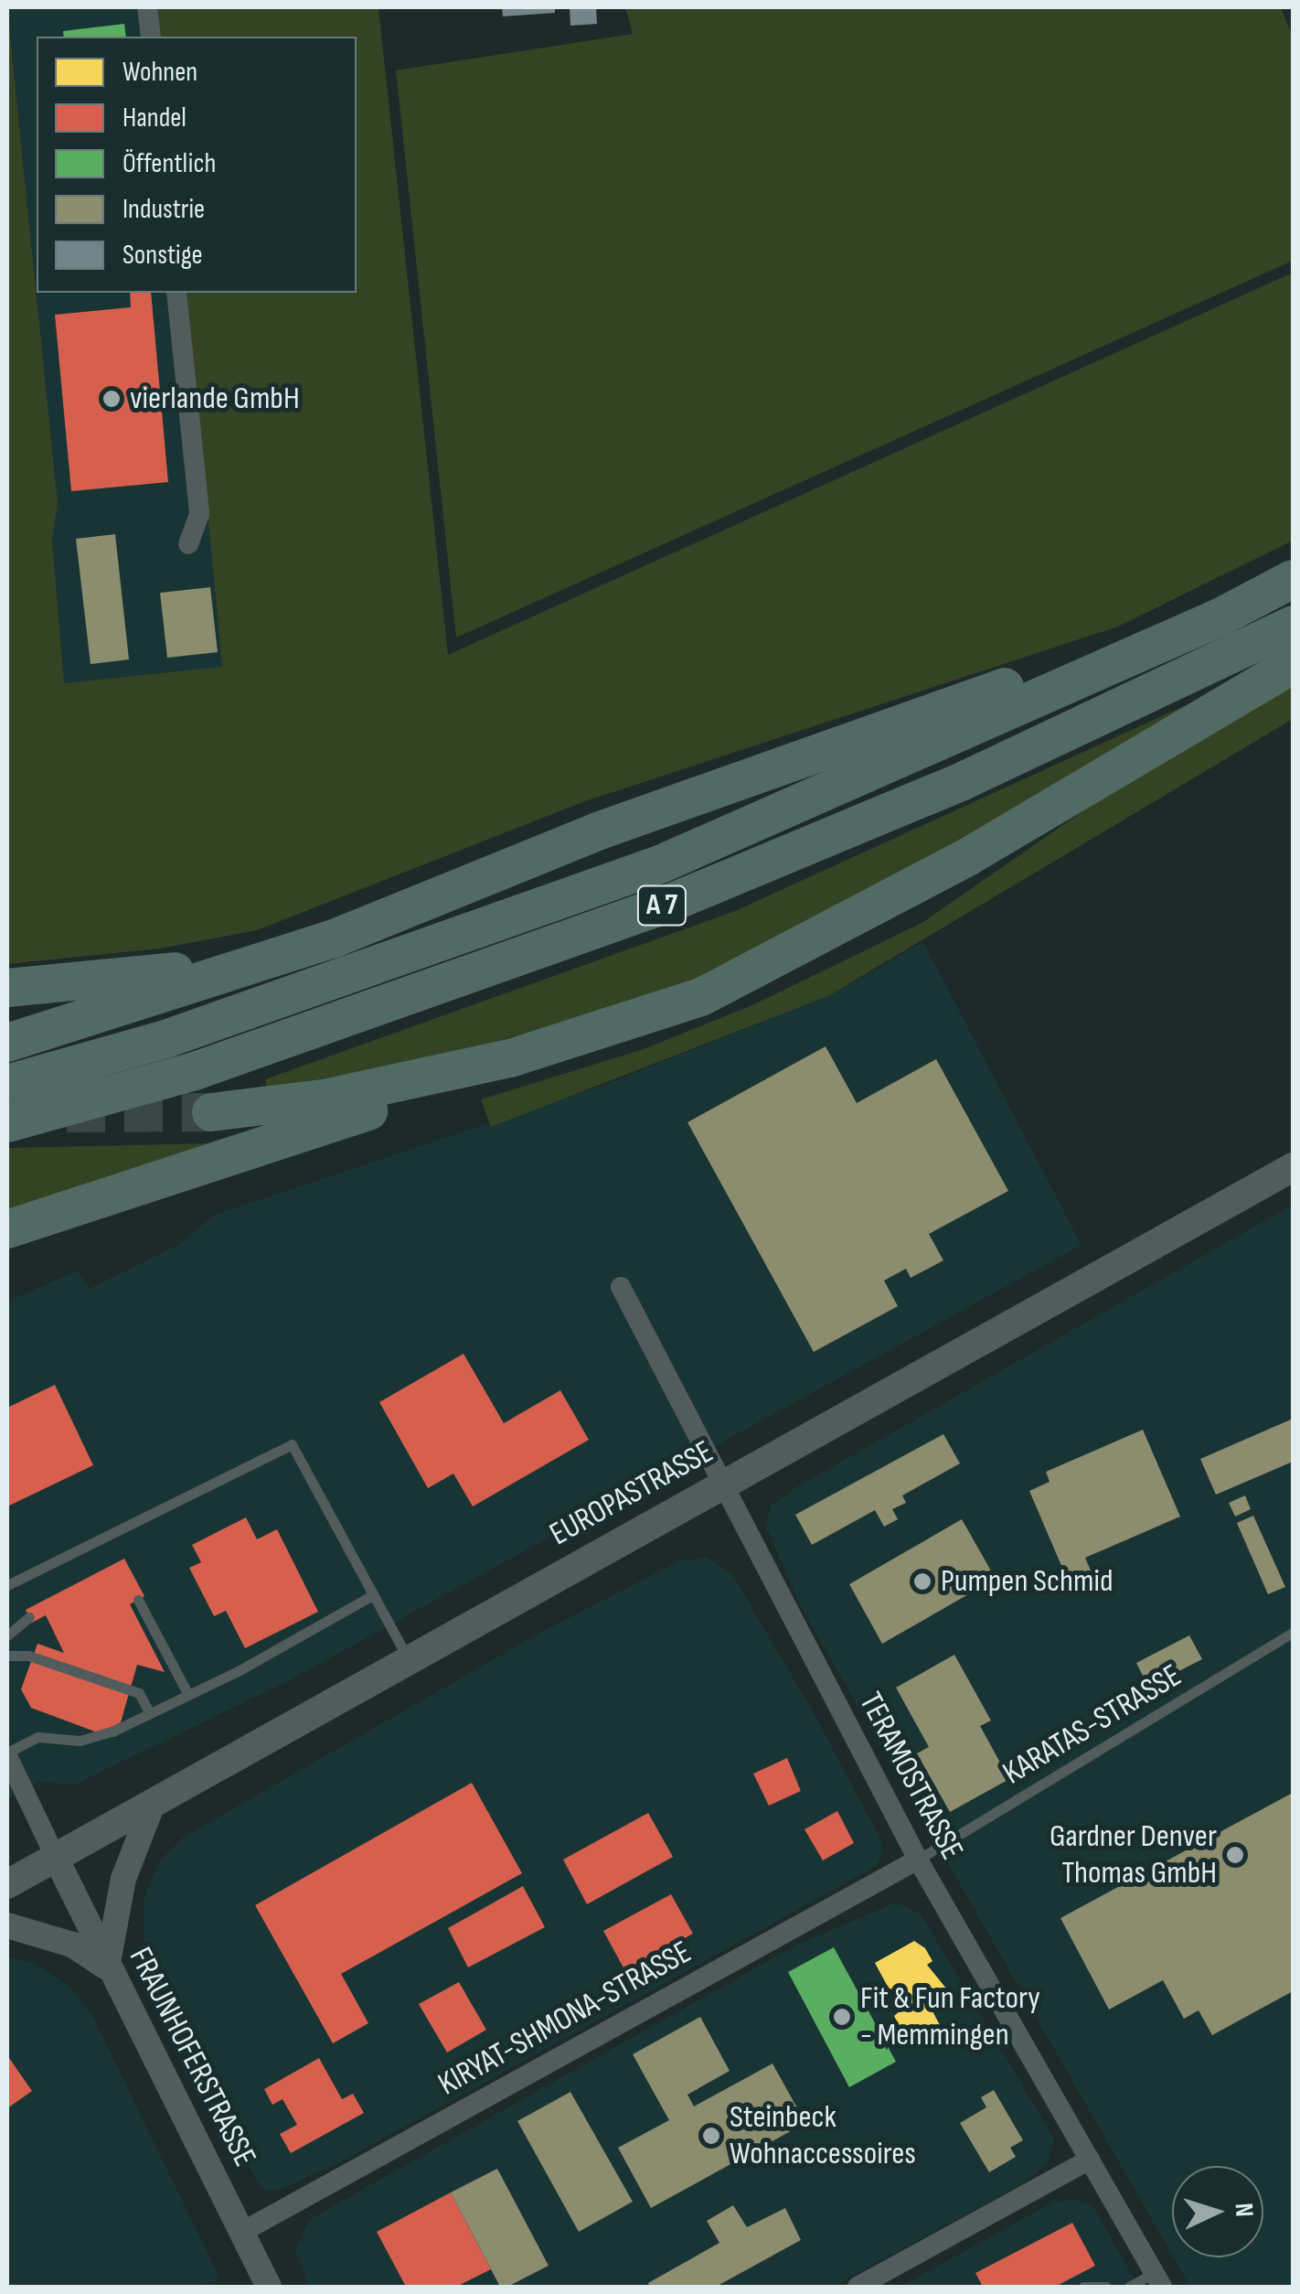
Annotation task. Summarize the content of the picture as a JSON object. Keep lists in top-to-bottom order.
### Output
{
  "streets": {
    "highway": ["A 7"],
    "main road": ["EUROPASTRASSE"],
    "street": ["TERAMOSTRASSE", "KIRYAT-SHMONA-STRASSE", "FRAUNHOFERSTRASSE"],
    "lane": ["KARATAS-STRASSE"]
  },
  "crossings": [
    ["EUROPASTRASSE", "TERAMOSTRASSE"],
    ["EUROPASTRASSE", "FRAUNHOFERSTRASSE"],
    ["KARATAS-STRASSE", "TERAMOSTRASSE"],
    ["KARATAS-STRASSE", "KIRYAT-SHMONA-STRASSE"],
    ["TERAMOSTRASSE", "KIRYAT-SHMONA-STRASSE"],
    ["KIRYAT-SHMONA-STRASSE", "FRAUNHOFERSTRASSE"]
  ],
  "places": [
    "vierlande GmbH",
    "Pumpen Schmid",
    "Gardner Denver Thomas GmbH",
    "Fit & Fun Factory - Memmingen",
    "Steinbeck Wohnaccessoires"
  ],
  "legend": [
    "Wohnen",
    "Handel",
    "Öffentlich",
    "Industrie",
    "Sonstige"
  ],
  "north": "right"
}
